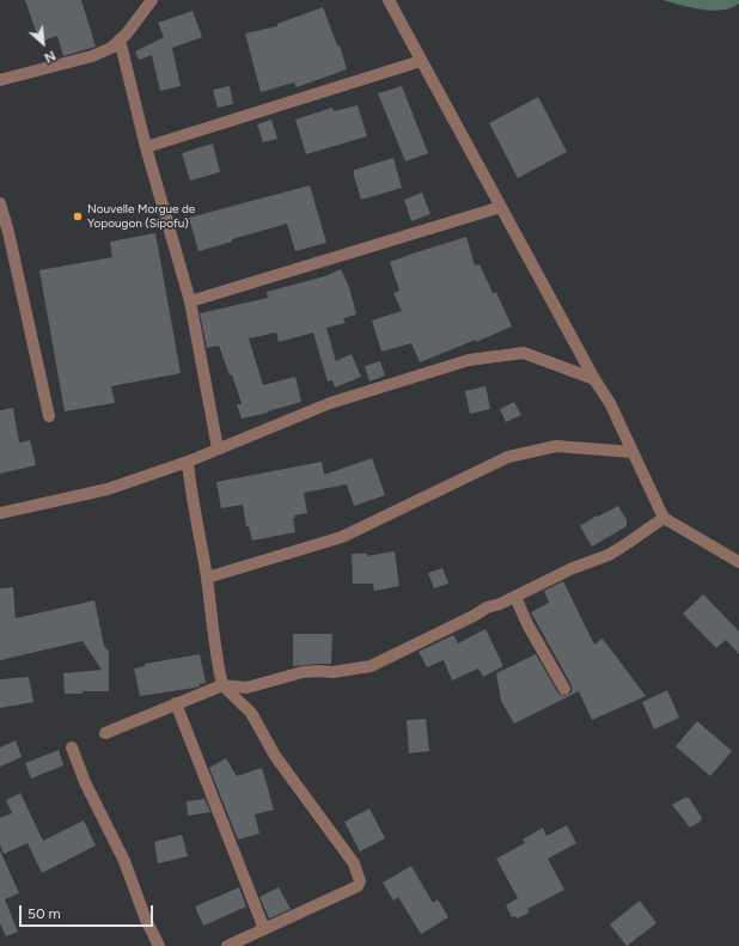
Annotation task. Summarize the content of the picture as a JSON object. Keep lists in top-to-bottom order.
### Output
{
  "places": ["Nouvelle Morgue de Yopougon (Sipofu)"],
  "scale_bar": "50 m",
  "north": "bottom right"
}
